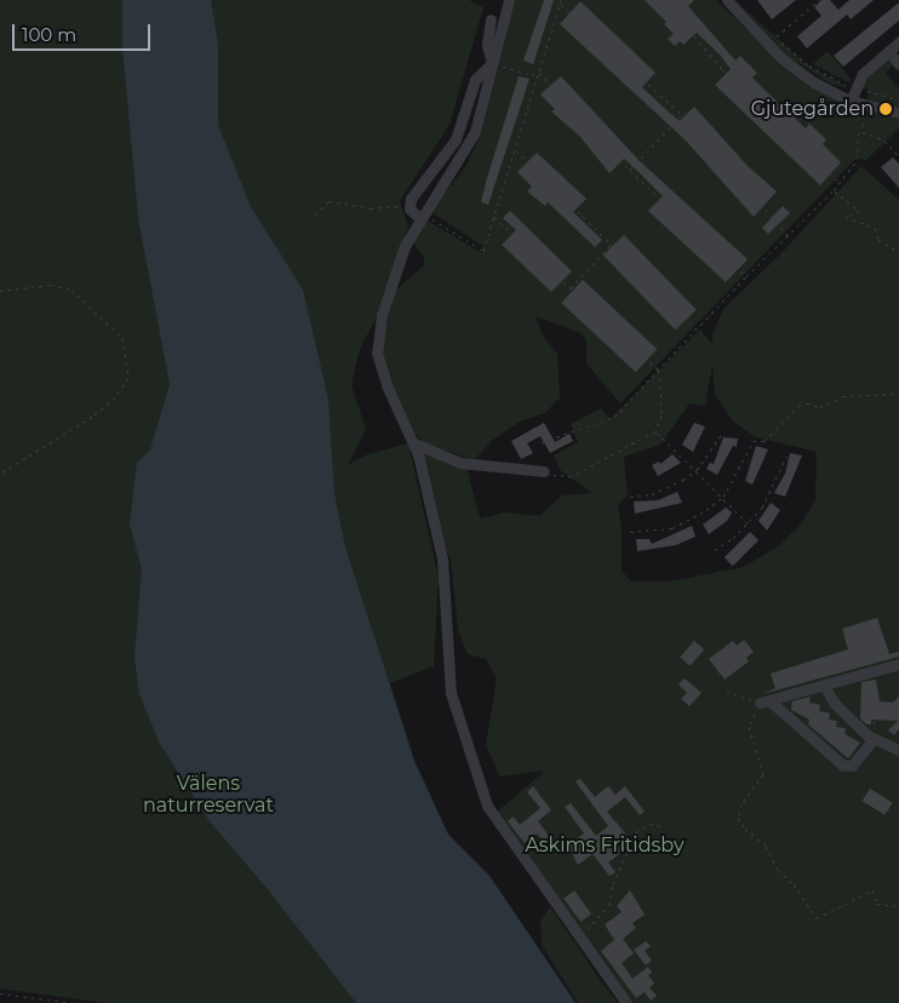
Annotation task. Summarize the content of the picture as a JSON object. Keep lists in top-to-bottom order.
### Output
{
  "parks": ["Välens naturreservat", "Askims Fritidsby"],
  "places": ["Gjutegården"],
  "scale_bar": "100 m"
}
